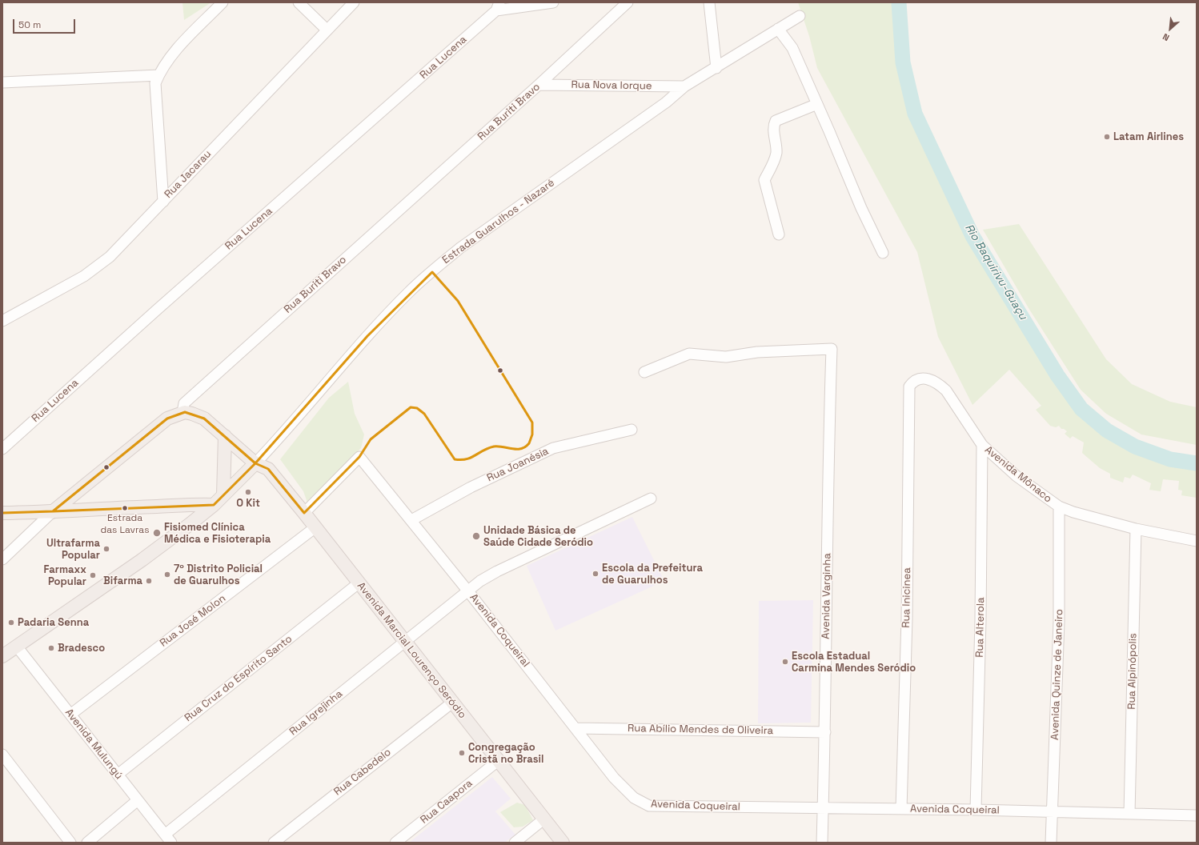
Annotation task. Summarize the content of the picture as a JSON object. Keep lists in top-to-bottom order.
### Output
{
  "streets": {
    "main road": ["Avenida Marcial Lourenço Seródio"],
    "street": [
      "Rua Lucena",
      "Rua Nova Iorque",
      "Rua Buriti Bravo",
      "Rua Jacarau",
      "Estrada Guarulhos - Nazaré",
      "Rua Joanésia",
      "Avenida Mônaco",
      "Avenida Varginha",
      "Rua Inicinea",
      "Rua José Molon",
      "Rua Alterola",
      "Avenida Coqueiral",
      "Rua Alpinópolis",
      "Avenida Quinze de Janeiro",
      "Rua Cruz do Espírito Santo",
      "Rua Igrejinha",
      "Rua Abílio Mendes de Oliveira",
      "Avenida Mulungú",
      "Rua Cabedelo",
      "Rua Caapora"
    ]
  },
  "crossings": [
    ["Rua Nova Iorque", "Rua Buriti Bravo"],
    ["Rua Nova Iorque", "Estrada Guarulhos - Nazaré"],
    ["Rua Buriti Bravo", "Avenida Marcial Lourenço Seródio"],
    ["Estrada Guarulhos - Nazaré", "Avenida Marcial Lourenço Seródio"],
    ["Rua Joanésia", "Avenida Coqueiral"],
    ["Avenida Mônaco", "Rua Inicinea"],
    ["Avenida Mônaco", "Rua Alterola"],
    ["Avenida Mônaco", "Rua Alpinópolis"],
    ["Avenida Mônaco", "Avenida Quinze de Janeiro"],
    ["Avenida Varginha", "Avenida Coqueiral"],
    ["Avenida Varginha", "Rua Abílio Mendes de Oliveira"],
    ["Rua Inicinea", "Avenida Coqueiral"],
    ["Rua José Molon", "Avenida Marcial Lourenço Seródio"],
    ["Rua José Molon", "Avenida Mulungú"],
    ["Rua Alterola", "Avenida Coqueiral"],
    ["Avenida Coqueiral", "Avenida Marcial Lourenço Seródio"],
    ["Avenida Coqueiral", "Rua Alpinópolis"],
    ["Avenida Coqueiral", "Avenida Quinze de Janeiro"],
    ["Avenida Coqueiral", "Rua Igrejinha"],
    ["Avenida Coqueiral", "Rua Abílio Mendes de Oliveira"],
    ["Avenida Marcial Lourenço Seródio", "Rua Cruz do Espírito Santo"],
    ["Avenida Marcial Lourenço Seródio", "Rua Igrejinha"],
    ["Avenida Marcial Lourenço Seródio", "Rua Cabedelo"],
    ["Avenida Marcial Lourenço Seródio", "Rua Caapora"],
    ["Rua Cruz do Espírito Santo", "Avenida Mulungú"],
    ["Rua Igrejinha", "Avenida Mulungú"]
  ],
  "water": ["Rio Baquirivu-Guaçu"],
  "places": [
    "Latam Airlines",
    "O Kit",
    "Estrada das Lavras",
    "Fisiomed Clínica Médica e Fisioterapia",
    "Unidade Básica de Saúde Cidade Seródio",
    "Ultrafarma Popular",
    "Escola da Prefeitura de Guarulhos",
    "7º Distrito Policial de Guarulhos",
    "Farmaxx Popular",
    "Bifarma",
    "Padaria Senna",
    "Bradesco",
    "Escola Estadual Carmina Mendes Seródio",
    "Congregação Cristã no Brasil"
  ],
  "scale_bar": "50 m",
  "north": "bottom left"
}
